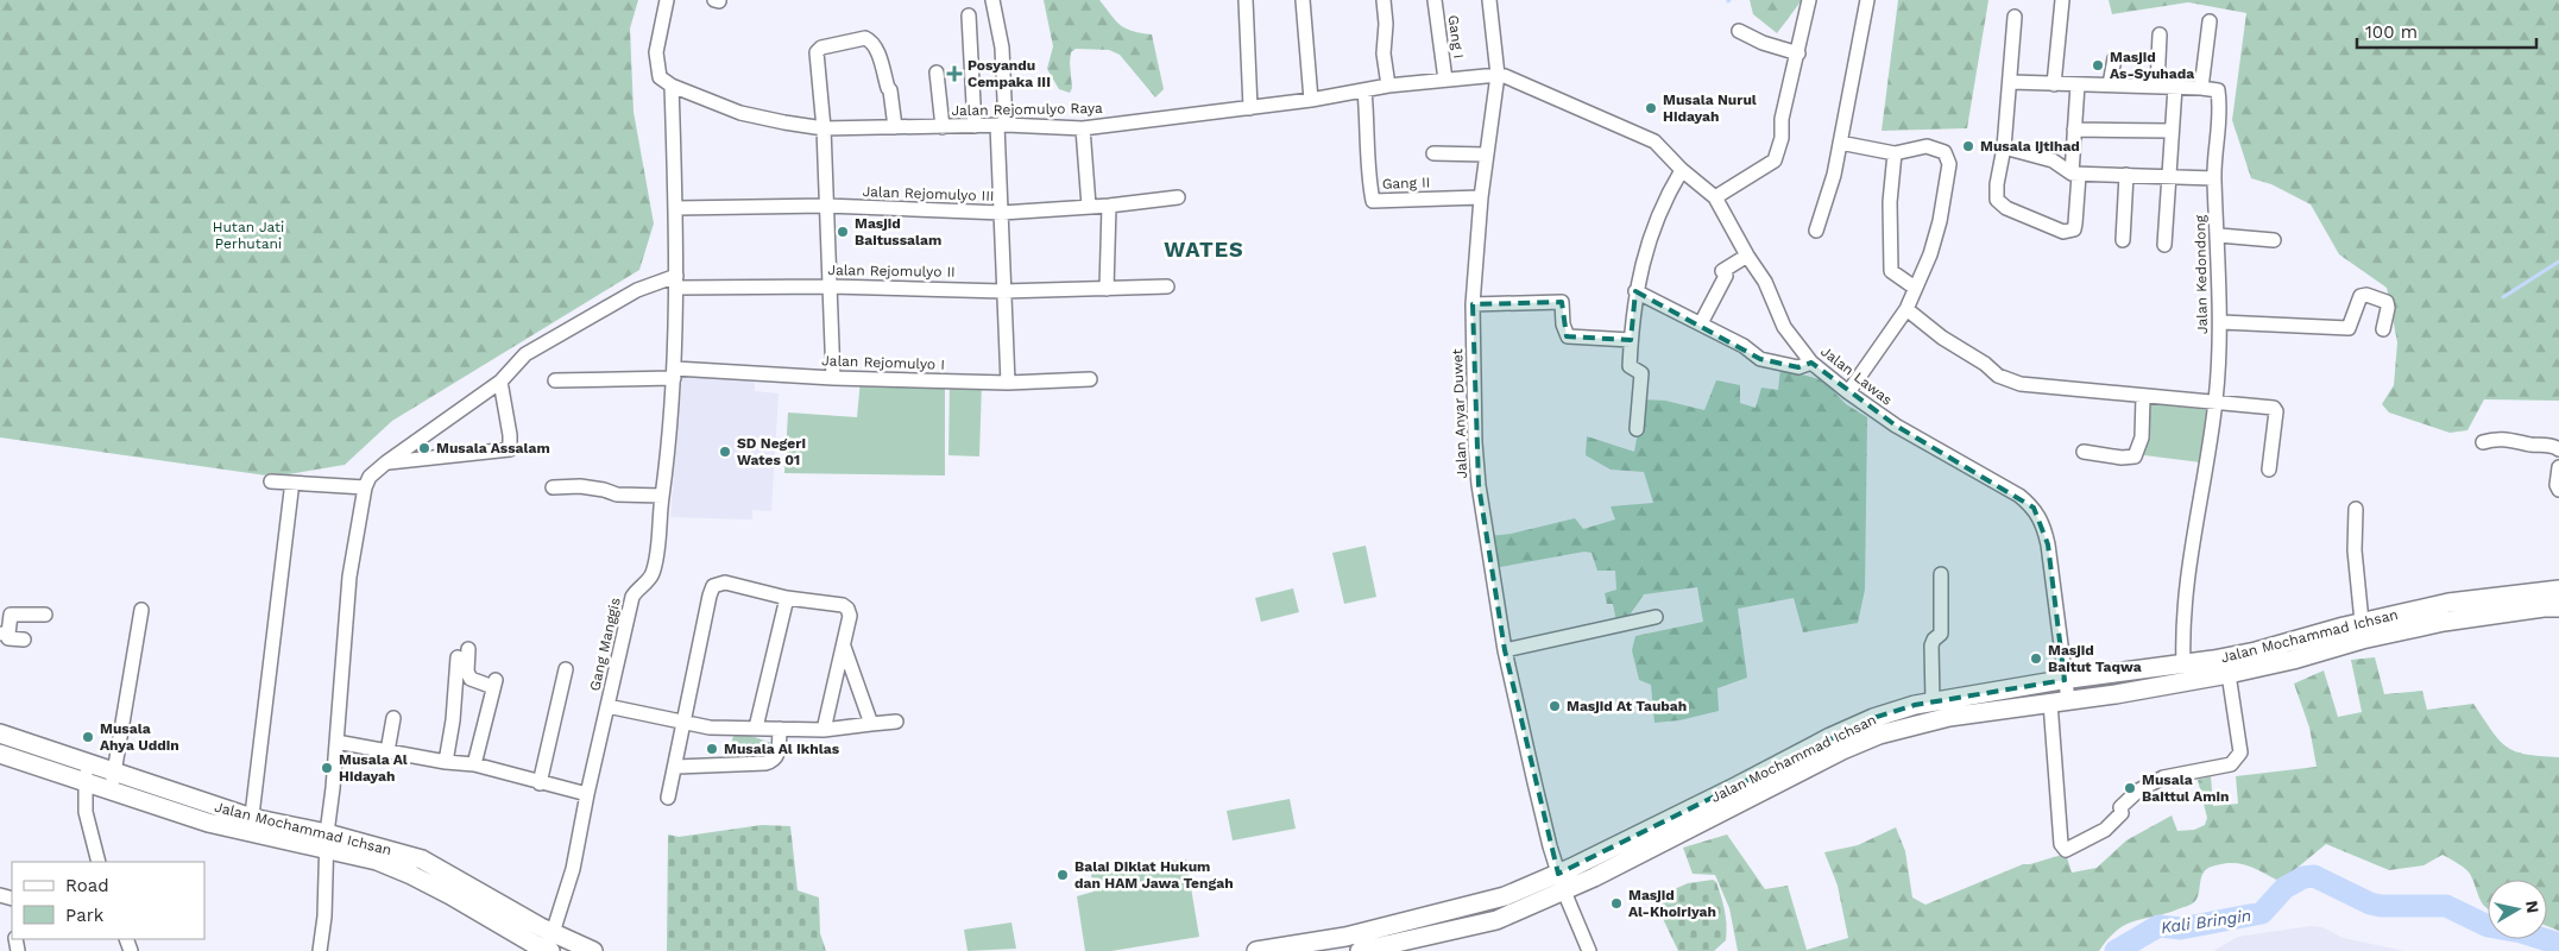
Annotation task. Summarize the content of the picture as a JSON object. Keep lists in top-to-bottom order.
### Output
{
  "streets": {
    "main road": ["Jalan Mochammad Ichsan"],
    "street": [
      "Gang I",
      "Jalan Rejomulyo Raya",
      "Gang II",
      "Jalan Rejomulyo III",
      "Jalan Rejomulyo II",
      "Jalan Kedondong",
      "Jalan Rejomulyo I",
      "Jalan Lawas",
      "Jalan Anyar Duwet",
      "Gang Manggis"
    ]
  },
  "crossings": [
    ["Gang I", "Jalan Rejomulyo Raya"],
    ["Jalan Rejomulyo Raya", "Gang II"],
    ["Jalan Rejomulyo Raya", "Jalan Lawas"],
    ["Jalan Rejomulyo Raya", "Jalan Anyar Duwet"],
    ["Jalan Rejomulyo Raya", "Gang Manggis"],
    ["Gang II", "Jalan Anyar Duwet"],
    ["Jalan Rejomulyo III", "Gang Manggis"],
    ["Jalan Rejomulyo II", "Gang Manggis"],
    ["Jalan Kedondong", "Jalan Mochammad Ichsan"],
    ["Jalan Rejomulyo I", "Gang Manggis"],
    ["Jalan Lawas", "Jalan Anyar Duwet"],
    ["Jalan Lawas", "Jalan Mochammad Ichsan"],
    ["Jalan Anyar Duwet", "Jalan Mochammad Ichsan"],
    ["Jalan Mochammad Ichsan", "Gang Manggis"]
  ],
  "districts": ["WATES"],
  "water": ["Kali Bringin"],
  "parks": ["Hutan Jati Perhutani"],
  "places": {
    "other": [
      "Masjid As-Syuhada",
      "Musala Nurul Hidayah",
      "Musala Ijtihad",
      "Masjid Baitussalam",
      "Musala Assalam",
      "SD Negeri Wates 01",
      "Masjid Baitut Taqwa",
      "Masjid At Taubah",
      "Musala Ahya Uddin",
      "Musala Al Ikhlas",
      "Musala Al Hidayah",
      "Musala Baittul Amin",
      "Balai Diklat Hukum dan HAM Jawa Tengah",
      "Masjid Al-Khoiriyah"
    ],
    "health": ["Posyandu Cempaka III"]
  },
  "legend": ["Road", "Park"],
  "scale_bar": "100 m",
  "north": "right"
}
